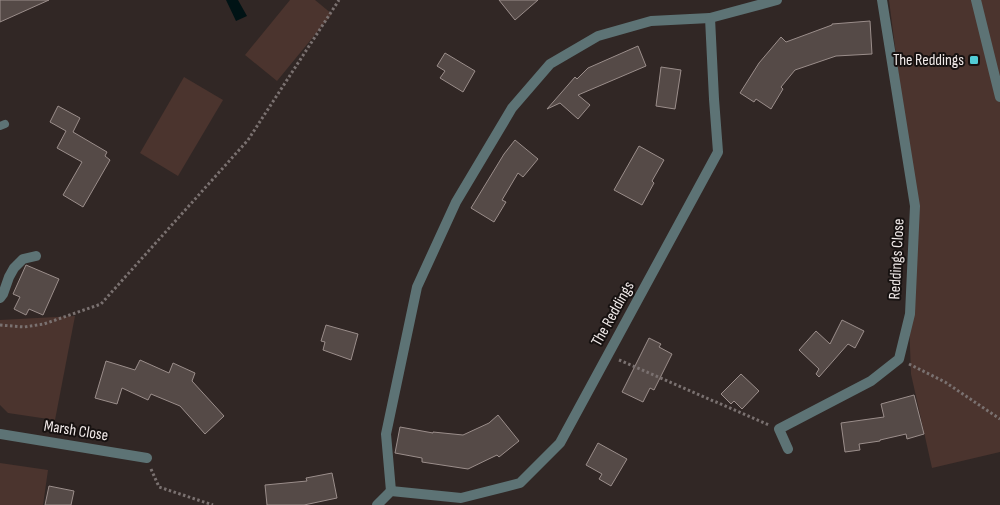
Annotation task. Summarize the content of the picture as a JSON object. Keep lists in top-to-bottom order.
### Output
{
  "streets": {
    "street": ["Reddings Close", "The Reddings", "Marsh Close"]
  },
  "places": {
    "transit": ["The Reddings"]
  }
}
